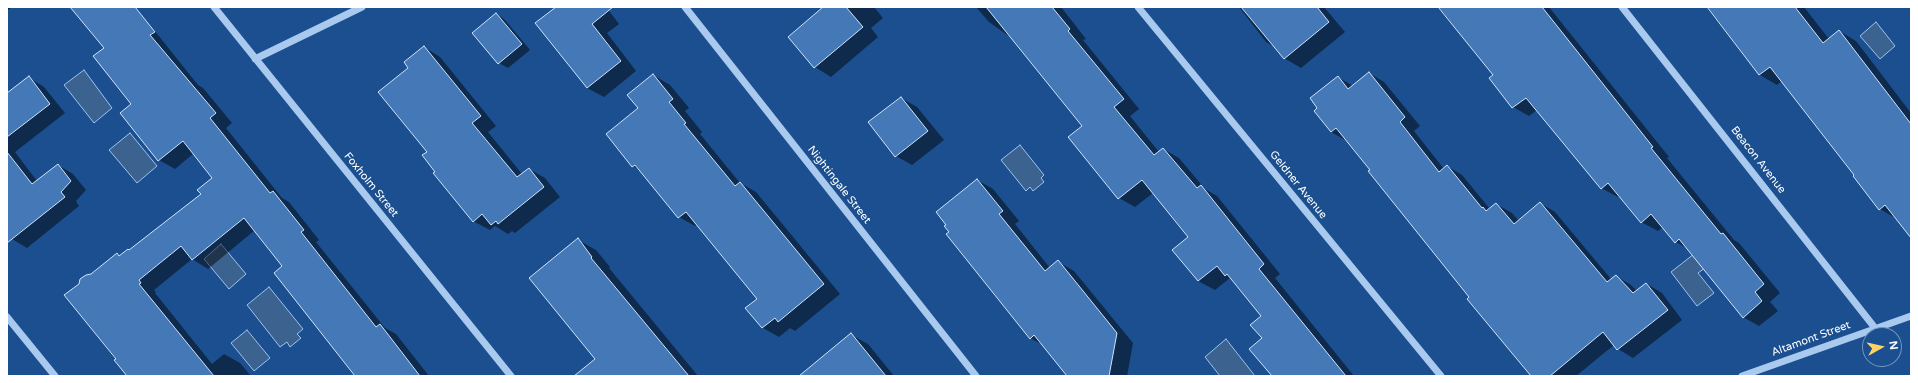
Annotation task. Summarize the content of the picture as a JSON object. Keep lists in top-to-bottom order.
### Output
{
  "streets": {
    "street": [
      "Beacon Avenue",
      "Foxholm Street",
      "Nightingale Street",
      "Geldner Avenue",
      "Altamont Street"
    ]
  },
  "north": "right"
}
